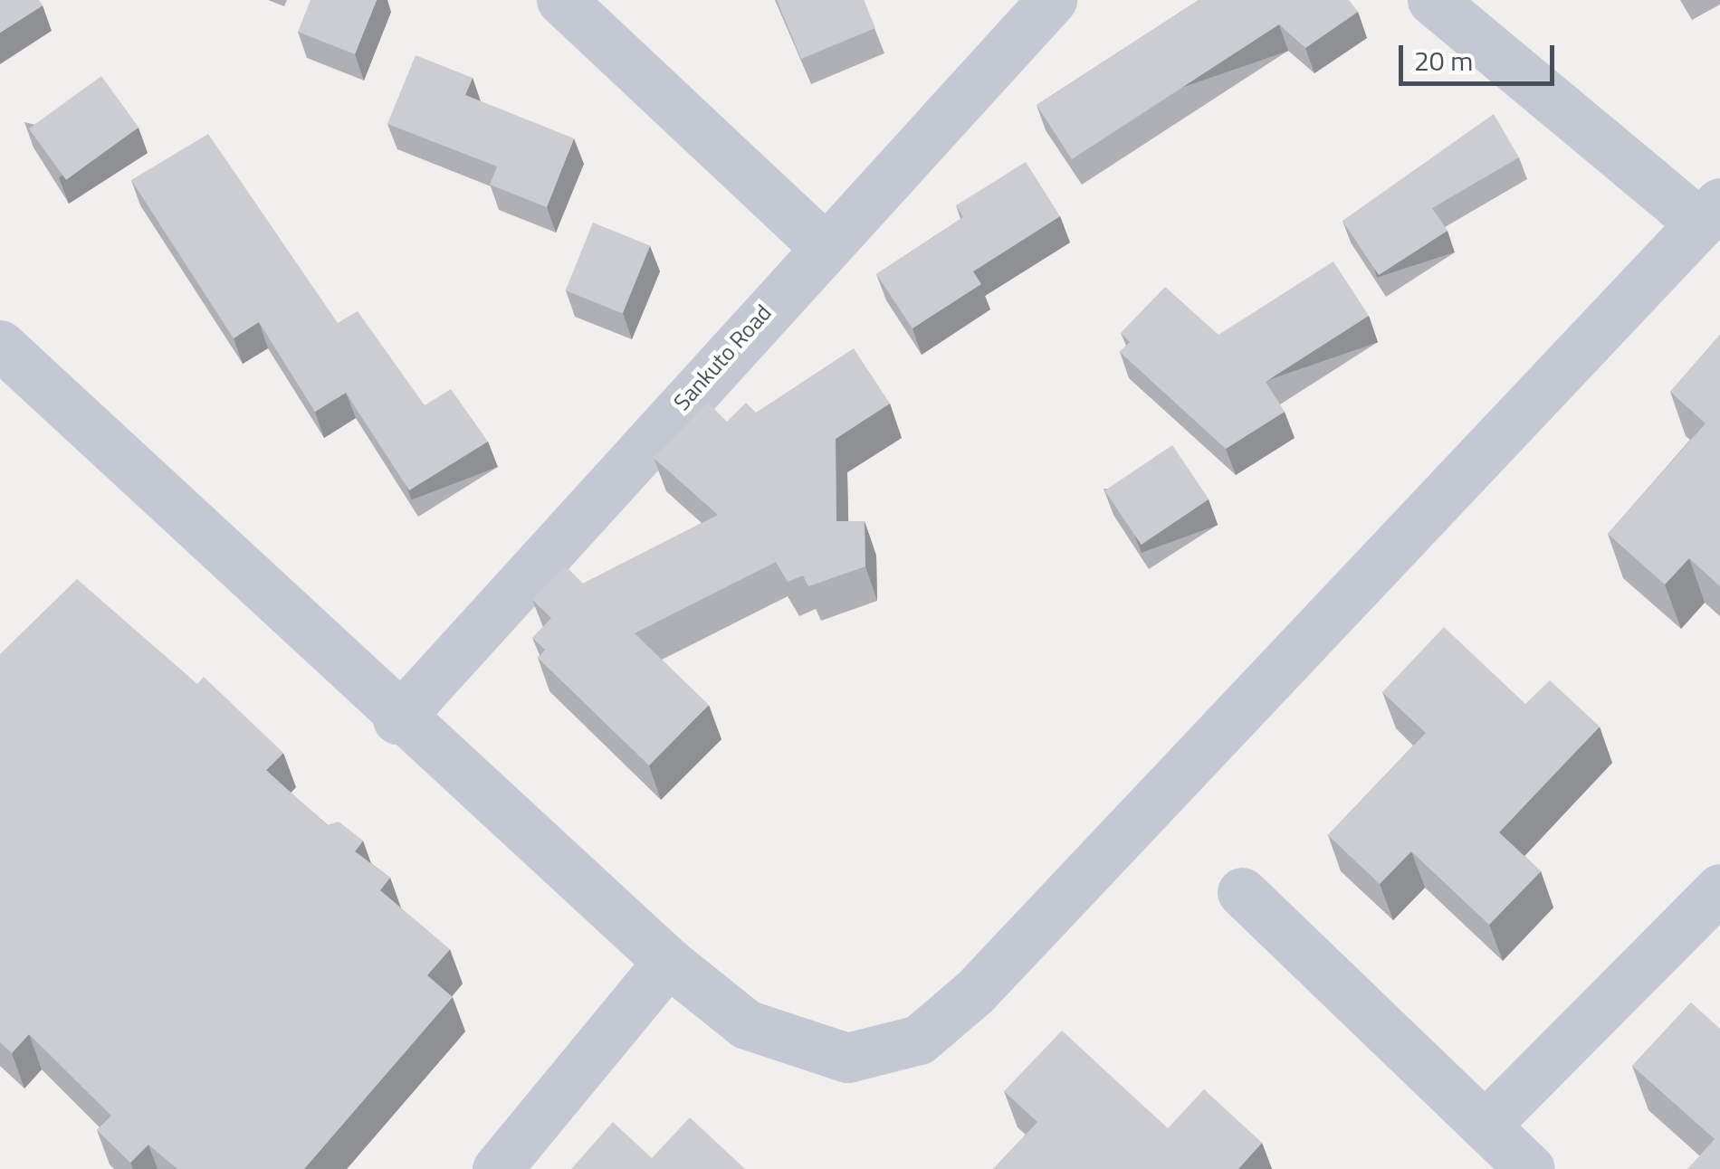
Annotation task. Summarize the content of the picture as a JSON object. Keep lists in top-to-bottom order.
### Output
{
  "streets": {
    "street": ["Sankuto Road"]
  },
  "scale_bar": "20 m"
}
